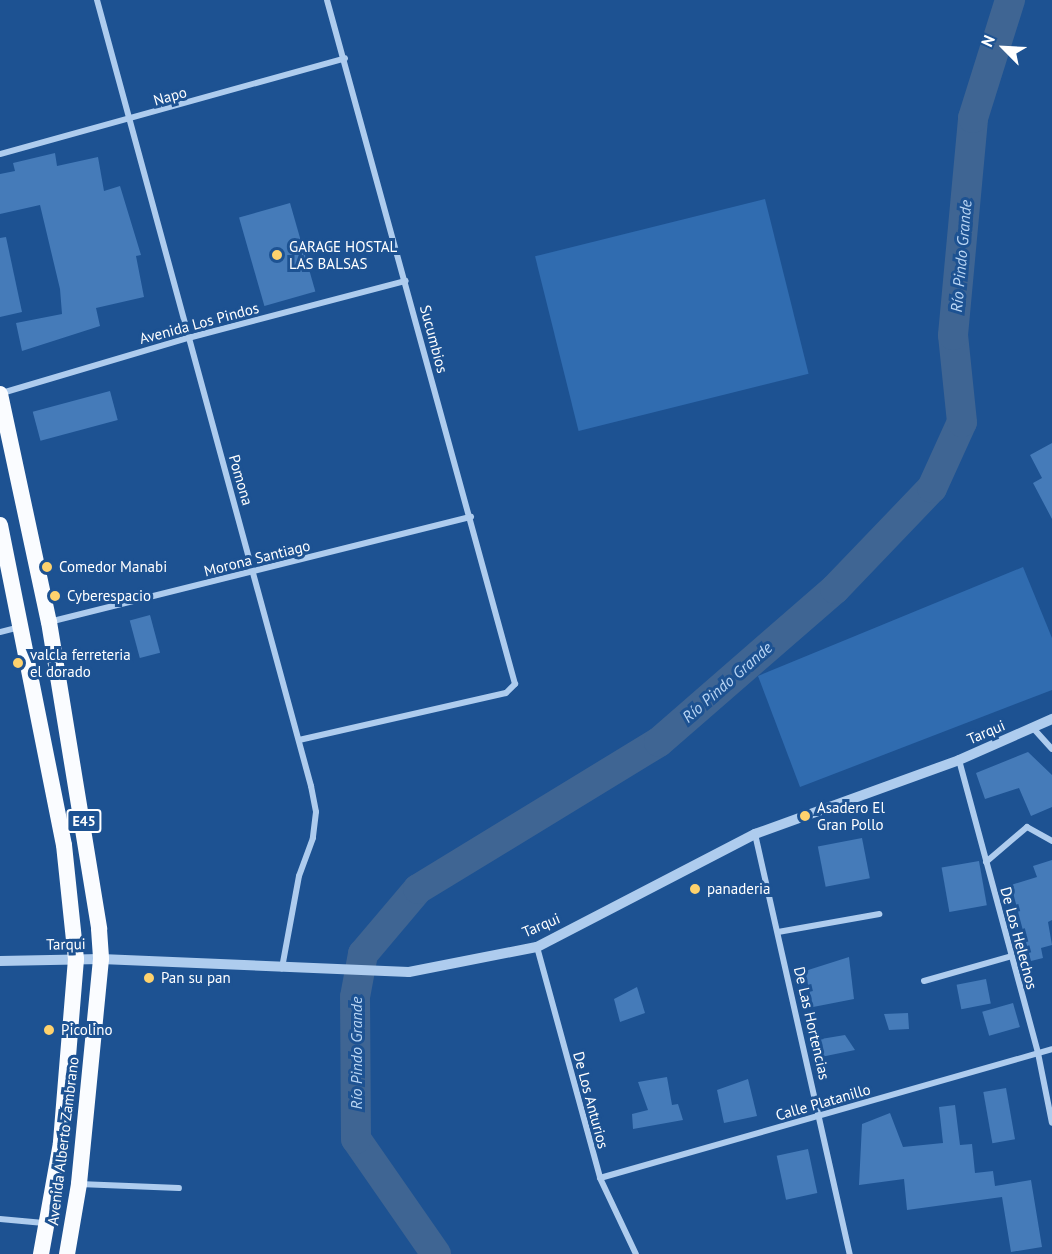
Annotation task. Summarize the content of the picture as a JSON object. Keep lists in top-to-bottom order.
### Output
{
  "streets": {
    "highway": ["E45", "Avenida Alberto Zambrano"],
    "street": [
      "Napo",
      "Avenida Los Pindos",
      "Sucumbios",
      "Pomona",
      "Morona Santiago",
      "Tarqui",
      "De Los Helechos",
      "De Las Hortencias",
      "De Los Anturios",
      "Calle Platanillo"
    ]
  },
  "crossings": [
    ["Napo", "Sucumbios"],
    ["Napo", "Pomona"],
    ["Avenida Los Pindos", "Sucumbios"],
    ["Avenida Los Pindos", "Pomona"],
    ["Avenida Los Pindos", "Avenida Alberto Zambrano"],
    ["Sucumbios", "Pomona"],
    ["Sucumbios", "Morona Santiago"],
    ["Pomona", "Morona Santiago"],
    ["Pomona", "Tarqui"],
    ["Morona Santiago", "Avenida Alberto Zambrano"],
    ["Tarqui", "De Los Helechos"],
    ["Tarqui", "De Las Hortencias"],
    ["Tarqui", "De Los Anturios"],
    ["Tarqui", "Avenida Alberto Zambrano"],
    ["De Los Helechos", "Calle Platanillo"],
    ["De Las Hortencias", "Calle Platanillo"],
    ["De Los Anturios", "Calle Platanillo"]
  ],
  "water": ["Río Pindo Grande"],
  "places": [
    "GARAGE HOSTAL LAS BALSAS",
    "Comedor Manabi",
    "Cyberespacio",
    "valcla ferreteria el dorado",
    "Asadero El Gran Pollo",
    "panaderia",
    "Pan su pan",
    "Picolino"
  ],
  "north": "top left"
}
